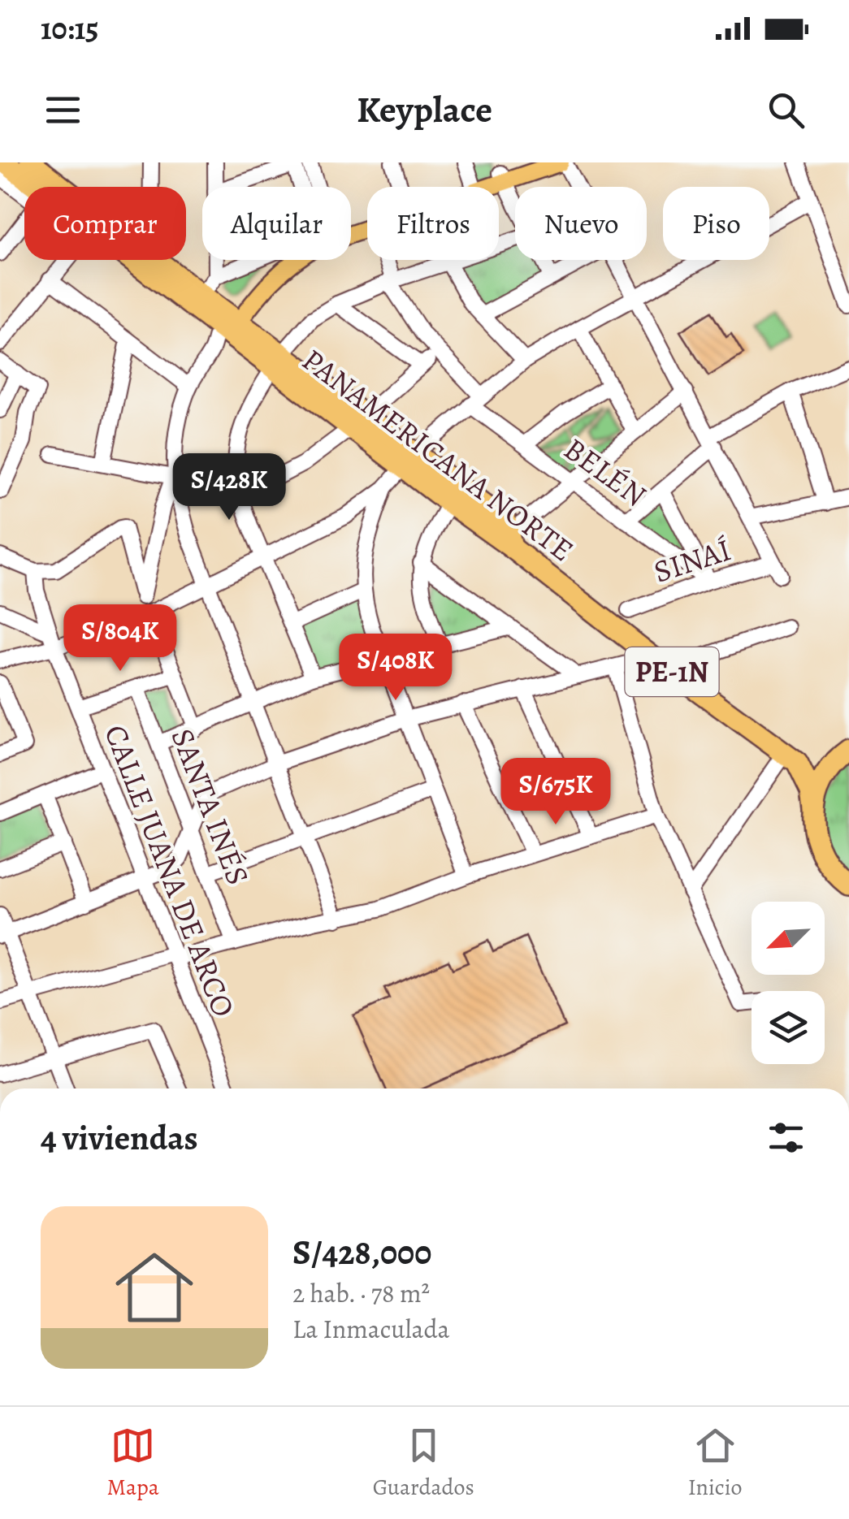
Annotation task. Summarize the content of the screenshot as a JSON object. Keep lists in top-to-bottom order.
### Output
{
  "streets": {
    "highway": ["PANAMERICANA NORTE", "PE-1N"],
    "street": [
      "BELÉN",
      "SINAÍ",
      "SANTA INÉS",
      "CALLE JUANA DE ARCO"
    ]
  },
  "crossings": [
    ["PANAMERICANA NORTE", "PE-1N"],
    ["BELÉN", "SINAÍ"]
  ],
  "north": "bottom left",
  "page": {
    "status": "10:15",
    "header": "Keyplace",
    "chip": [
      "Comprar",
      "Alquilar",
      "Filtros",
      "Nuevo",
      "Piso"
    ],
    "price": [
      "S/428K",
      "S/804K",
      "S/408K",
      "S/675K"
    ],
    "heading": "4 viviendas",
    "list": [
      {
        "name": "S/428,000",
        "note": "2 hab. · 78 m² · La Inmaculada"
      }
    ],
    "tabs": ["Mapa", "Guardados", "Inicio"]
  }
}
